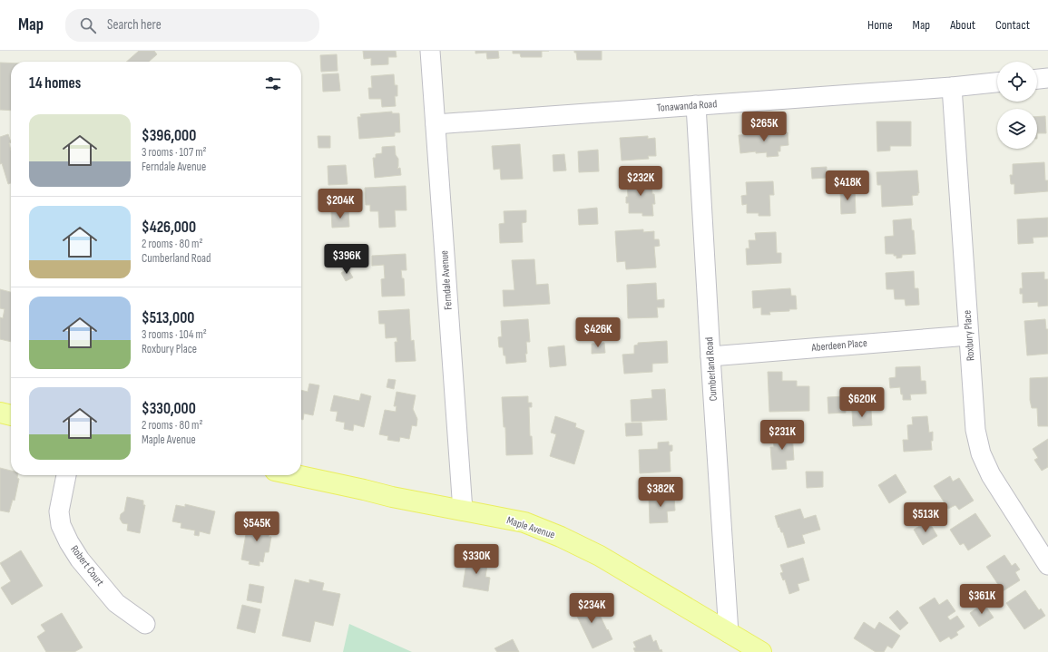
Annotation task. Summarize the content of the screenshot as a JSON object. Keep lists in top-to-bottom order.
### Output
{
  "streets": {
    "main road": ["Maple Avenue"],
    "street": [
      "Tonawanda Road",
      "Ferndale Avenue",
      "Roxbury Place",
      "Aberdeen Place",
      "Cumberland Road",
      "Robert Court"
    ]
  },
  "crossings": [
    ["Tonawanda Road", "Ferndale Avenue"],
    ["Tonawanda Road", "Roxbury Place"],
    ["Tonawanda Road", "Cumberland Road"],
    ["Ferndale Avenue", "Maple Avenue"],
    ["Roxbury Place", "Aberdeen Place"],
    ["Aberdeen Place", "Cumberland Road"],
    ["Cumberland Road", "Maple Avenue"]
  ],
  "page": {
    "header": "Map",
    "search": "Search here",
    "nav": [
      "Home",
      "Map",
      "About",
      "Contact"
    ],
    "heading": "14 homes",
    "list": [
      {
        "name": "$396,000",
        "note": "3 rooms · 107 m² · Ferndale Avenue"
      },
      {
        "name": "$426,000",
        "note": "2 rooms · 80 m² · Cumberland Road"
      },
      {
        "name": "$513,000",
        "note": "3 rooms · 104 m² · Roxbury Place"
      },
      {
        "name": "$330,000",
        "note": "2 rooms · 80 m² · Maple Avenue"
      }
    ],
    "price": [
      "$265K",
      "$232K",
      "$418K",
      "$204K",
      "$396K",
      "$426K",
      "$620K",
      "$231K",
      "$382K",
      "$513K",
      "$545K",
      "$330K",
      "$361K",
      "$234K"
    ]
  }
}
